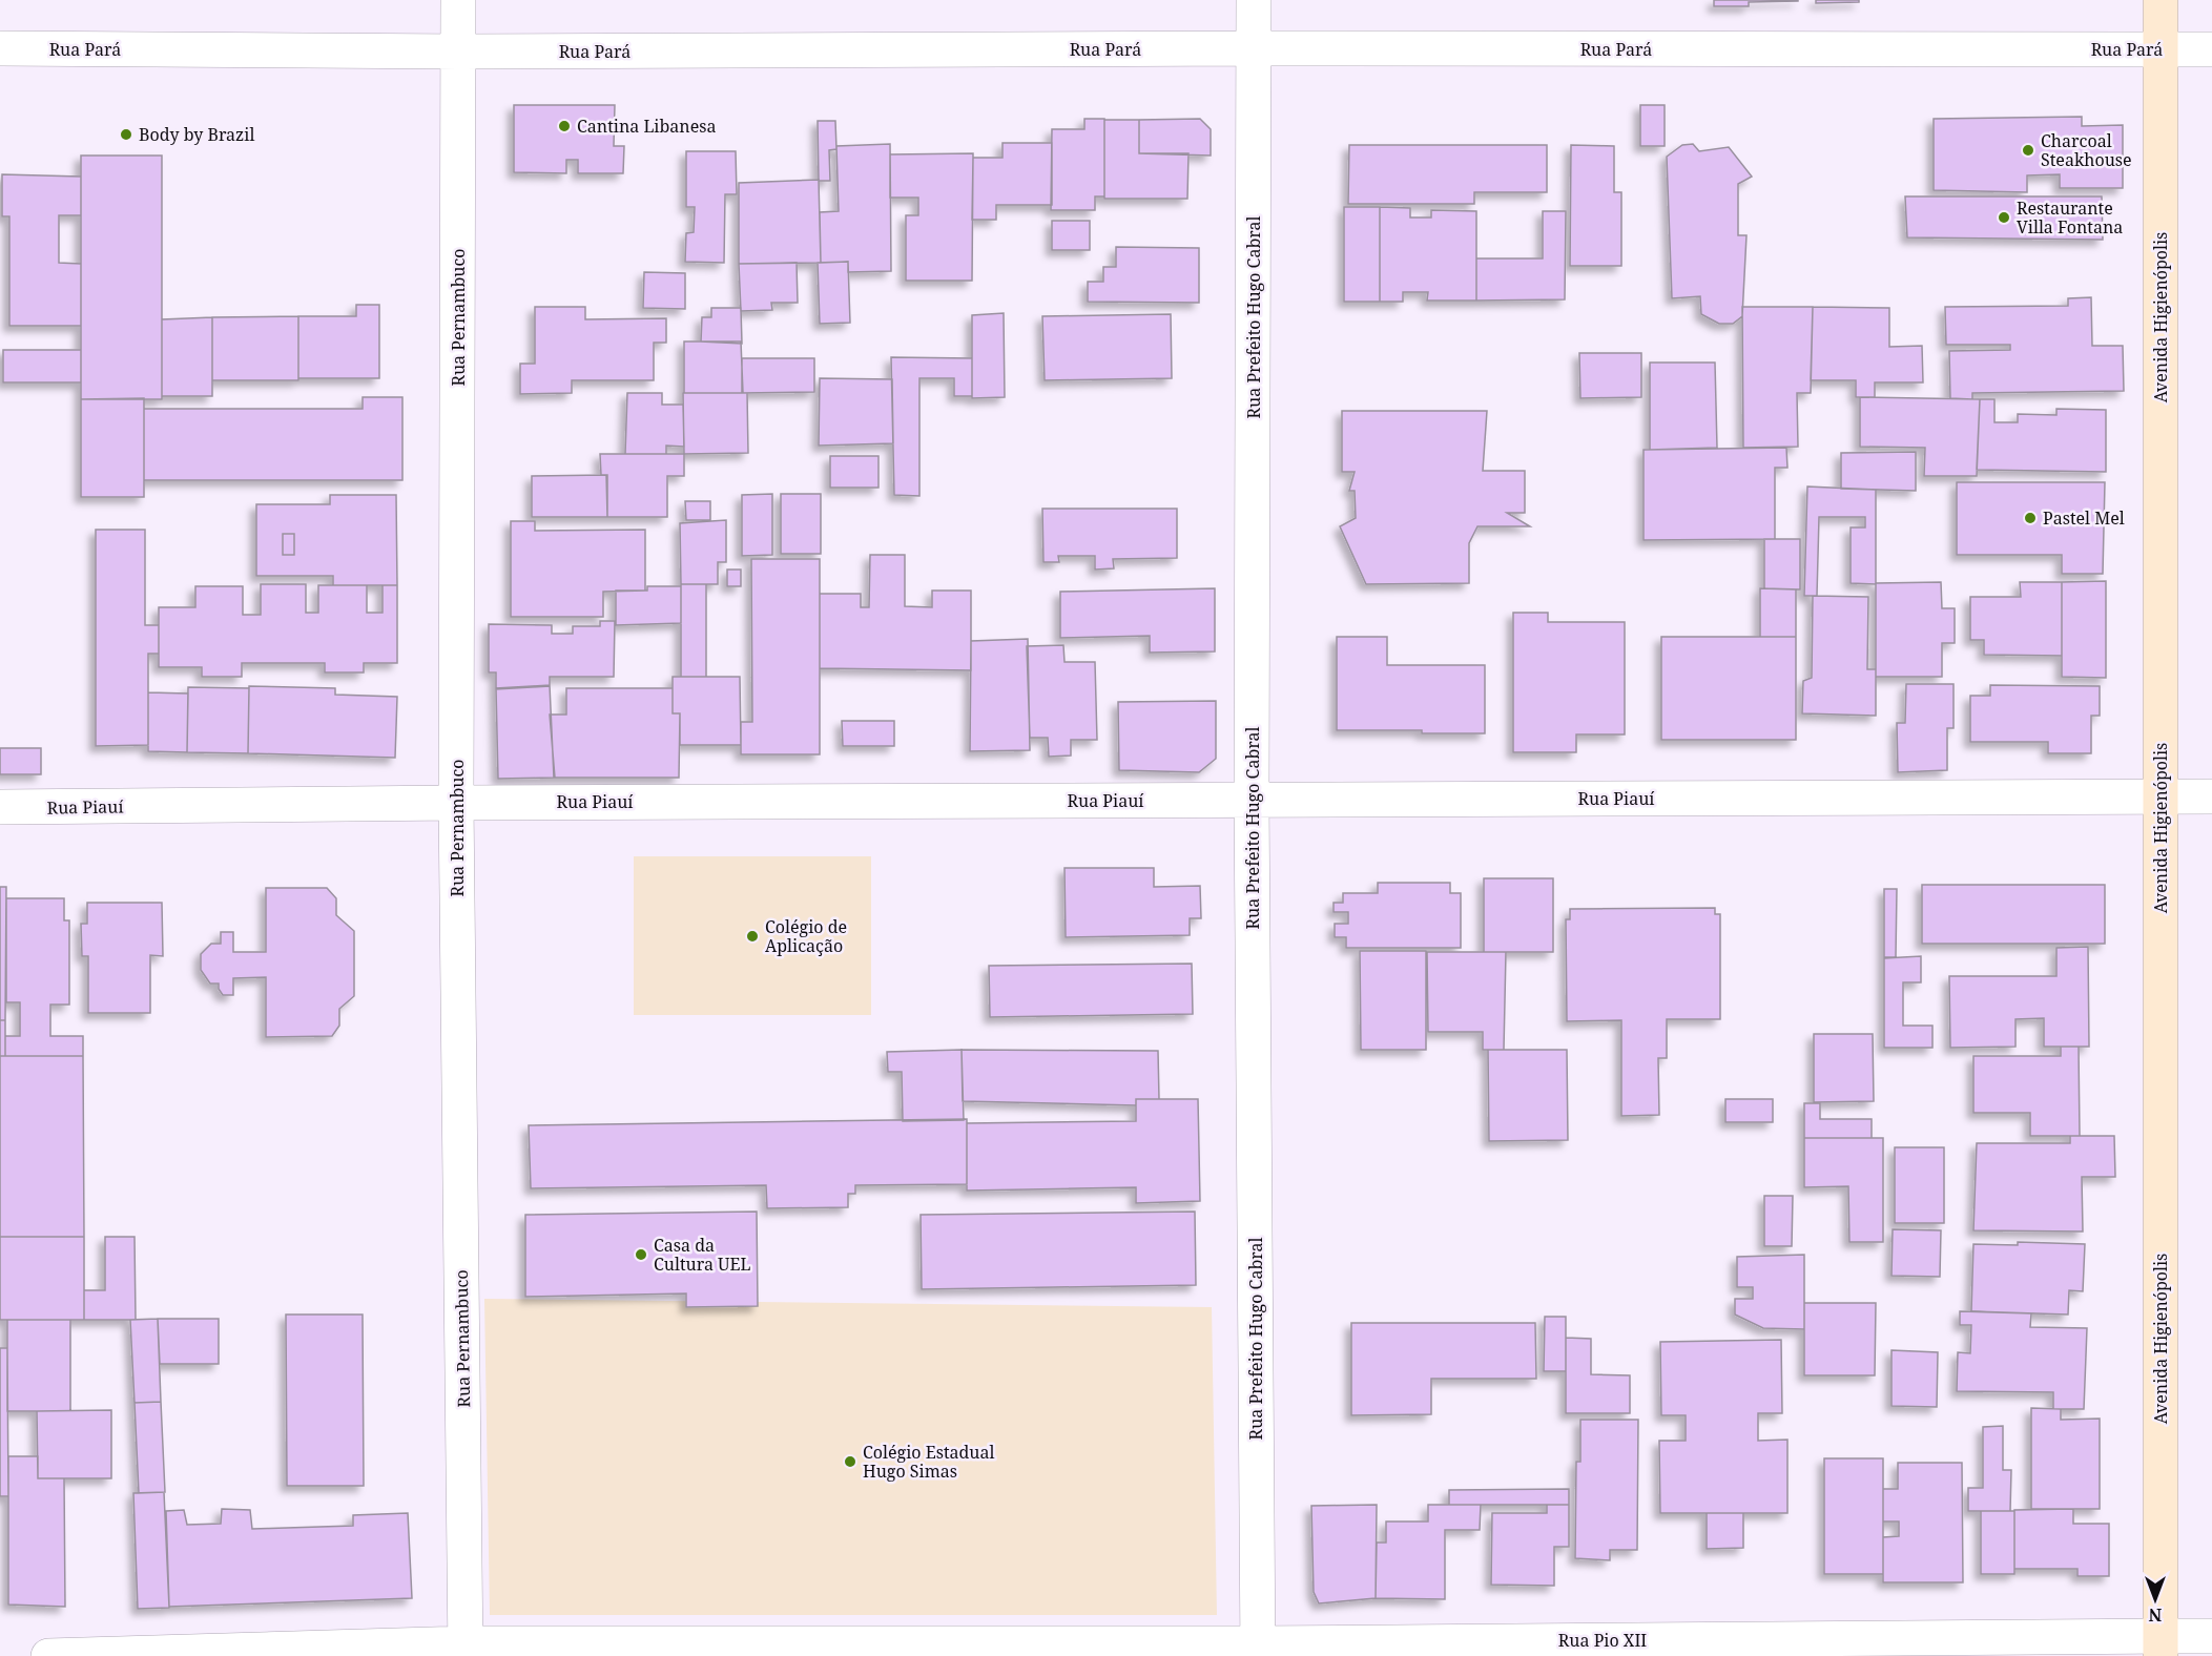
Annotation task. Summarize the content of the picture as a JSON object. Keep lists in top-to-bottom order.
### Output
{
  "streets": {
    "main road": ["Avenida Higienópolis"],
    "street": [
      "Rua Pará",
      "Rua Pernambuco",
      "Rua Prefeito Hugo Cabral",
      "Rua Piauí",
      "Rua Pio XII"
    ]
  },
  "crossings": [
    ["Rua Pará", "Rua Pernambuco"],
    ["Rua Pará", "Rua Prefeito Hugo Cabral"],
    ["Rua Pará", "Avenida Higienópolis"],
    ["Rua Pernambuco", "Rua Piauí"],
    ["Rua Pernambuco", "Rua Pio XII"],
    ["Rua Prefeito Hugo Cabral", "Rua Piauí"],
    ["Rua Prefeito Hugo Cabral", "Rua Pio XII"],
    ["Avenida Higienópolis", "Rua Piauí"],
    ["Avenida Higienópolis", "Rua Pio XII"]
  ],
  "places": [
    "Cantina Libanesa",
    "Body by Brazil",
    "Charcoal Steakhouse",
    "Restaurante Villa Fontana",
    "Pastel Mel",
    "Colégio de Aplicação",
    "Casa da Cultura UEL",
    "Colégio Estadual Hugo Simas"
  ],
  "north": "bottom"
}
